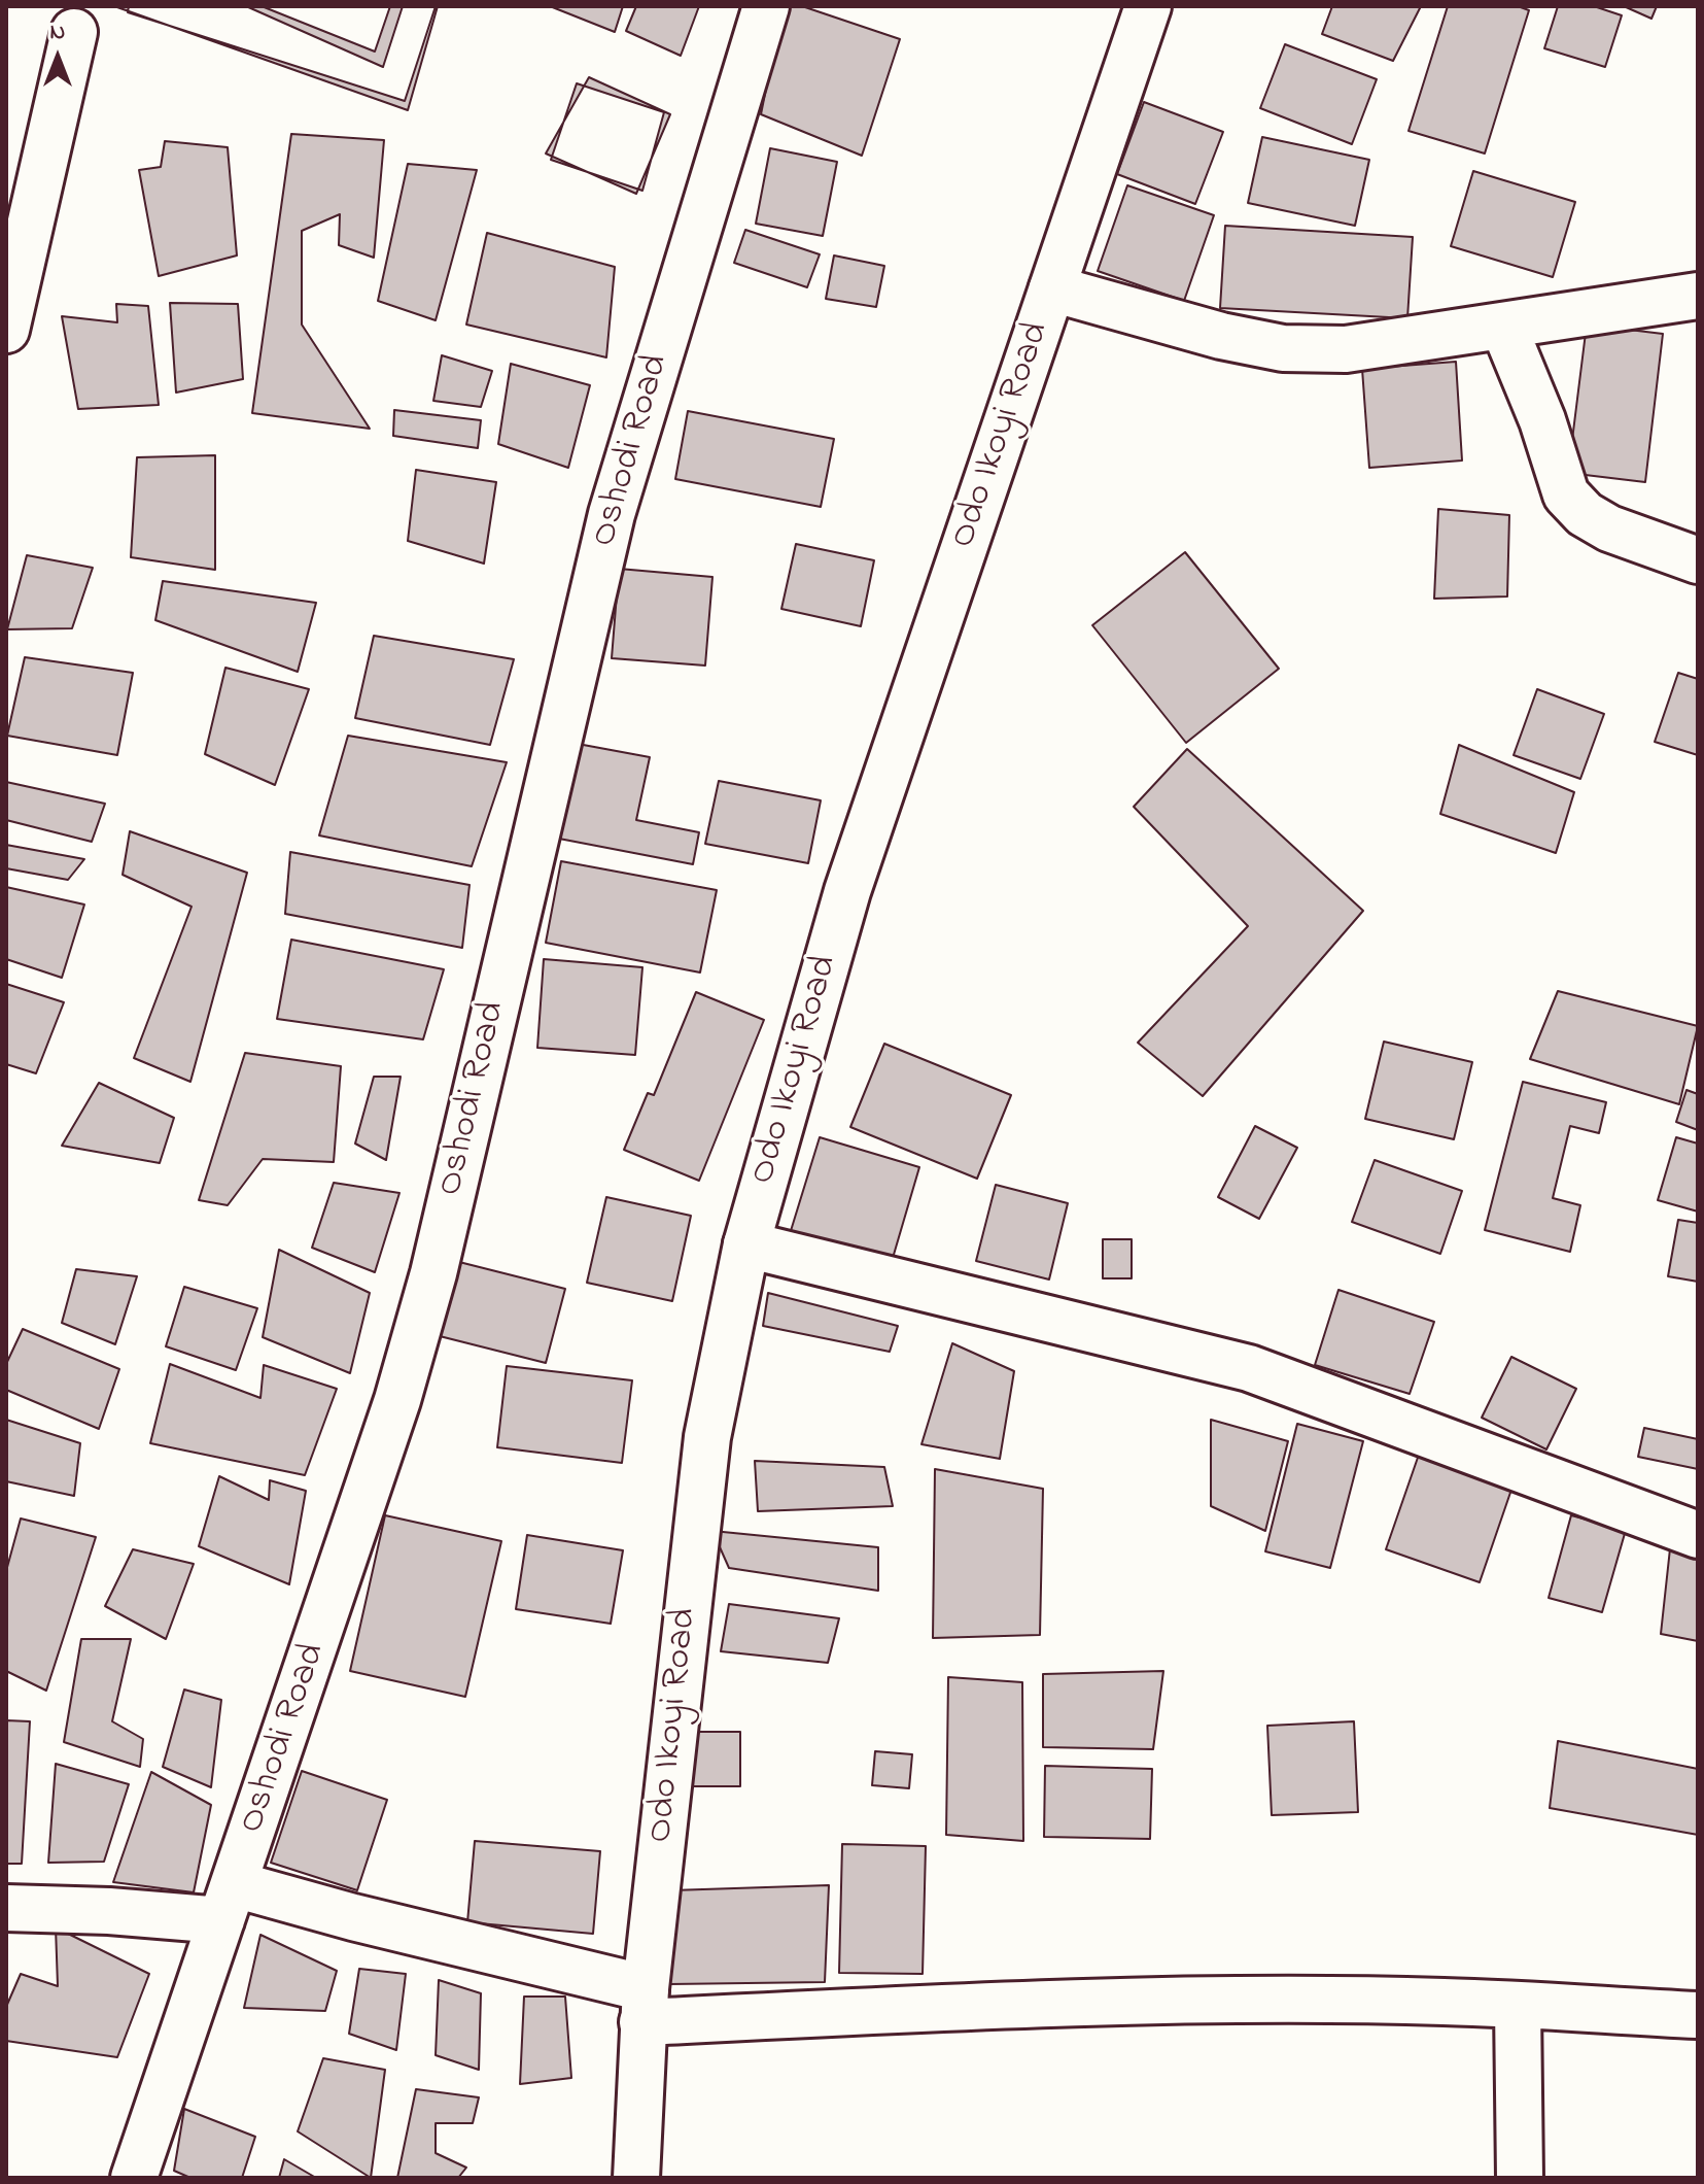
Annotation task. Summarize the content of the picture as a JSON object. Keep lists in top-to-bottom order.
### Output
{
  "streets": {
    "street": ["Odo Ikoyi Road", "Oshodi Road"]
  },
  "north": "top"
}
